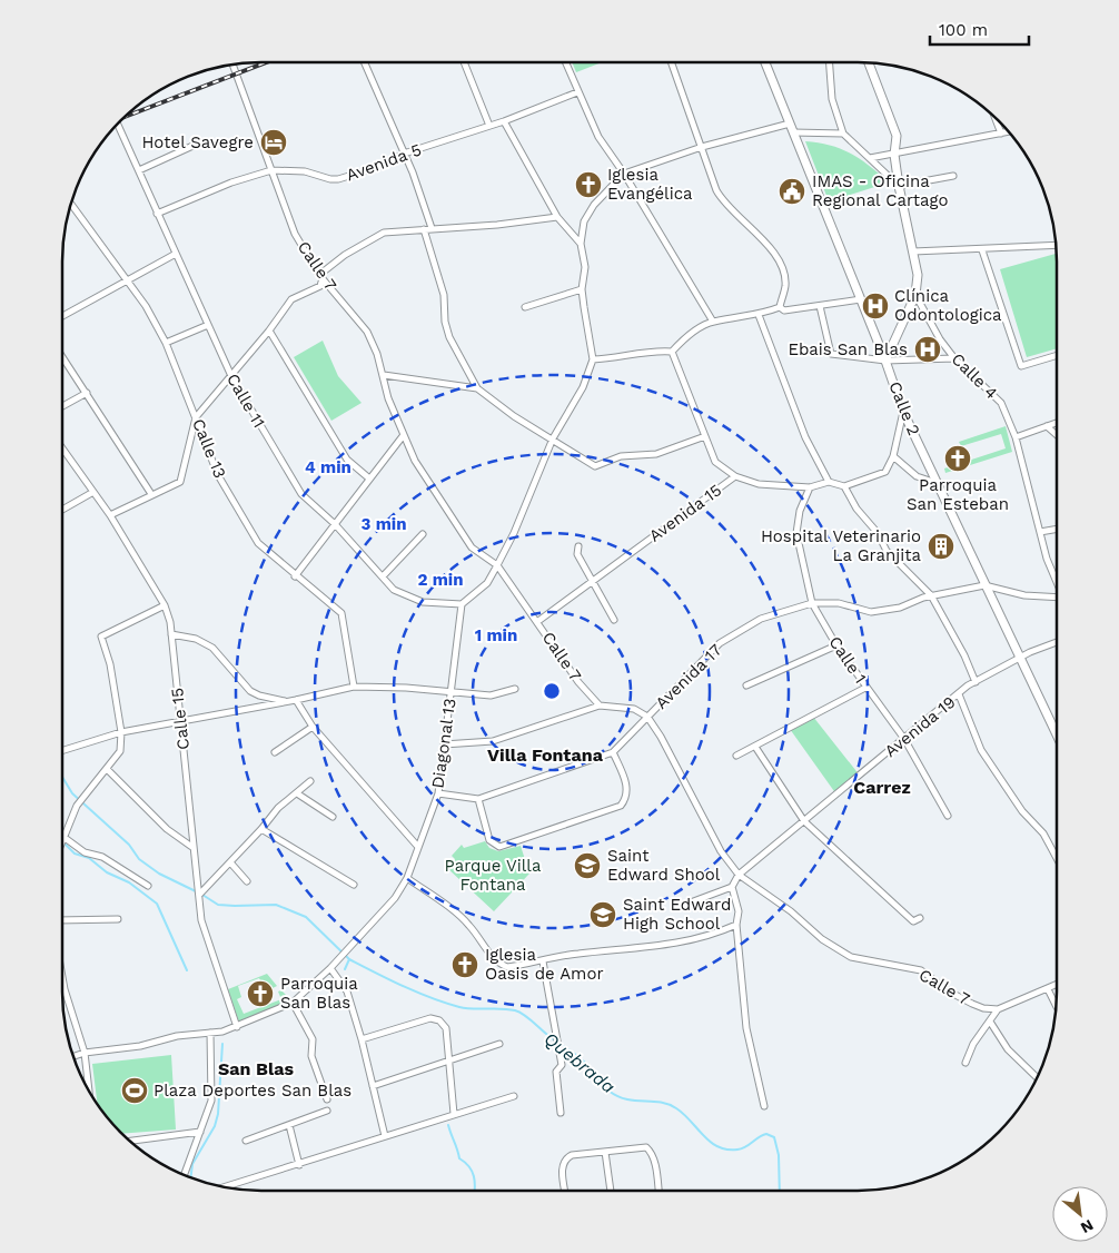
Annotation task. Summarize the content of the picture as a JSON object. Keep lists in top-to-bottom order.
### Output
{
  "streets": {
    "street": [
      "Avenida 5",
      "Calle 7",
      "Calle 4",
      "Calle 11",
      "Calle 2",
      "Calle 13",
      "Avenida 15",
      "Calle 1",
      "Avenida 17",
      "Calle 15",
      "Avenida 19",
      "Diagonal 13"
    ]
  },
  "crossings": [
    ["Avenida 5", "Calle 7"],
    ["Avenida 5", "Calle 11"],
    ["Calle 7", "Avenida 15"],
    ["Calle 7", "Avenida 17"],
    ["Calle 7", "Avenida 19"],
    ["Calle 11", "Diagonal 13"],
    ["Calle 2", "Avenida 17"],
    ["Calle 2", "Avenida 19"],
    ["Avenida 15", "Calle 1"],
    ["Calle 1", "Avenida 17"],
    ["Calle 1", "Avenida 19"],
    ["Avenida 17", "Diagonal 13"]
  ],
  "districts": ["Villa Fontana", "Carrez", "San Blas"],
  "water": ["Quebrada"],
  "parks": ["Parque Villa Fontana"],
  "places": {
    "hotel": ["Hotel Savegre"],
    "church": [
      "Iglesia Evangélica",
      "Parroquia San Esteban",
      "Iglesia Oasis de Amor",
      "Parroquia San Blas"
    ],
    "public building": ["IMAS - Oficina Regional Cartago"],
    "hospital": ["Clínica Odontologica", "Ebais San Blas"],
    "building": ["Hospital Veterinario La Granjita"],
    "school or university": ["Saint Edward Shool", "Saint Edward High School"],
    "sports": ["Plaza Deportes San Blas"]
  },
  "scale_bar": "100 m",
  "north": "bottom right",
  "rings": [
    "4 min",
    "3 min",
    "2 min",
    "1 min"
  ]
}
